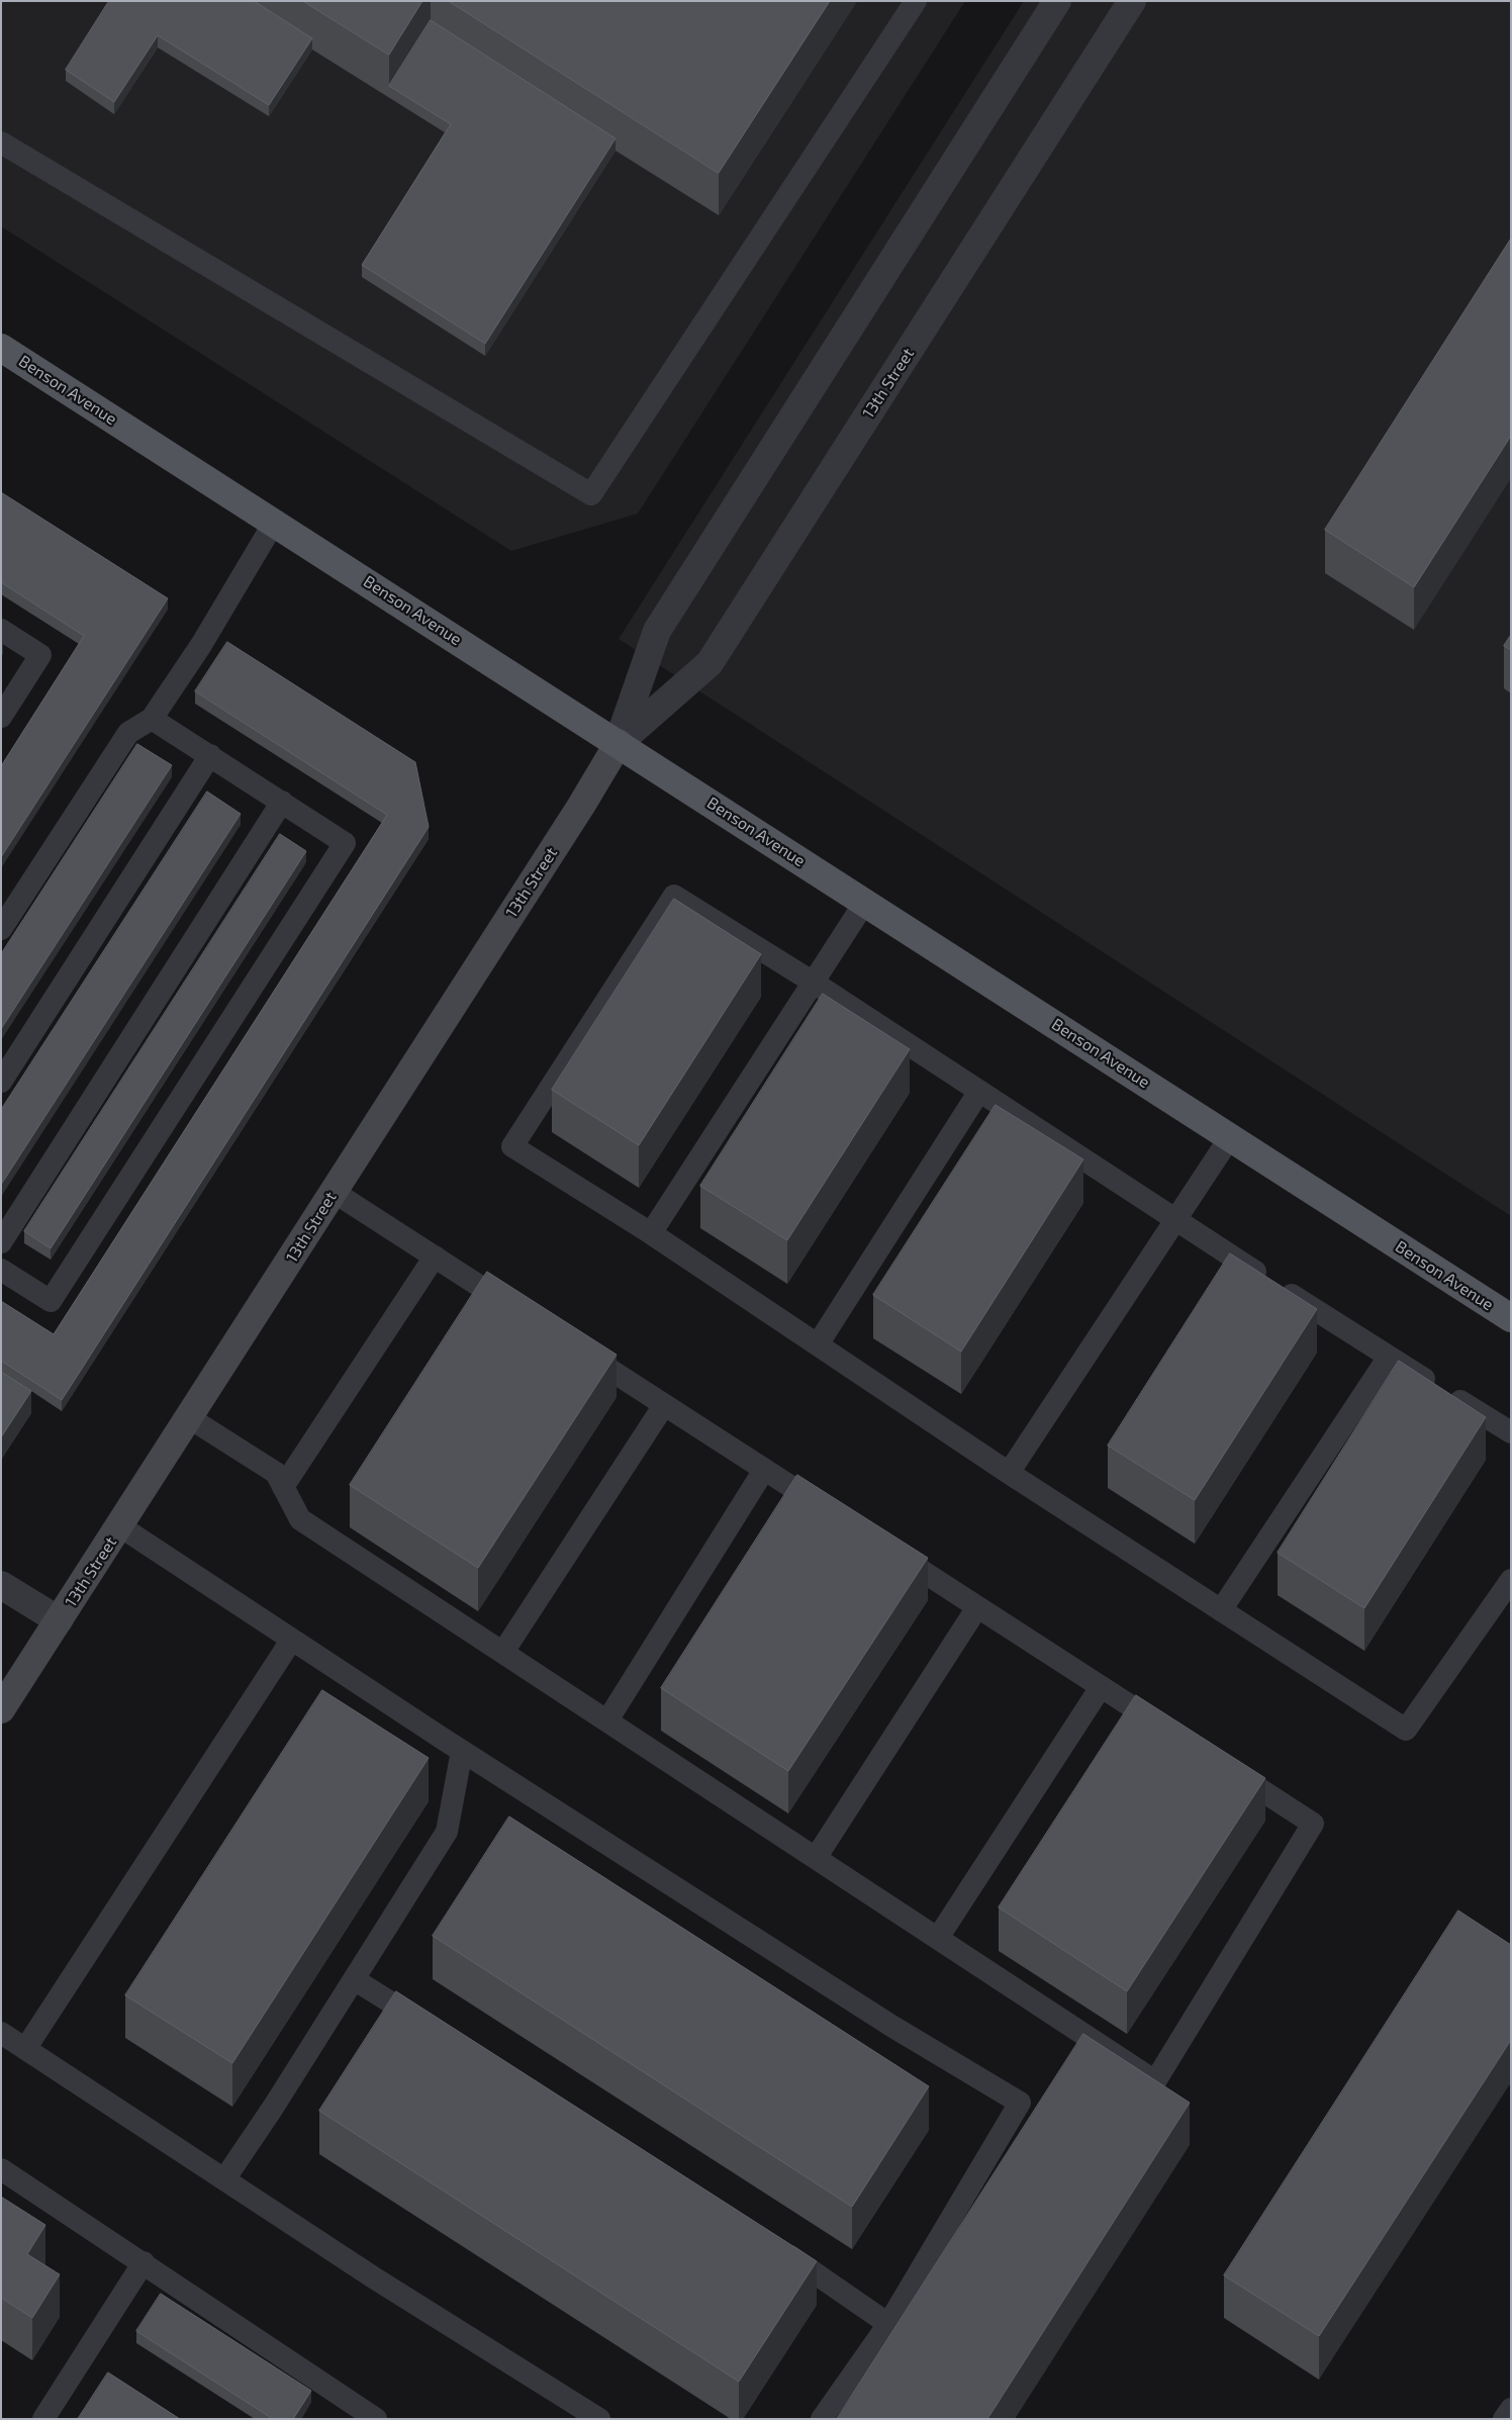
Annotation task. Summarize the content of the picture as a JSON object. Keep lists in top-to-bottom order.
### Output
{
  "streets": {
    "main road": ["Benson Avenue"],
    "street": ["13th Street"]
  },
  "crossings": [
    ["13th Street", "Benson Avenue"]
  ]
}
